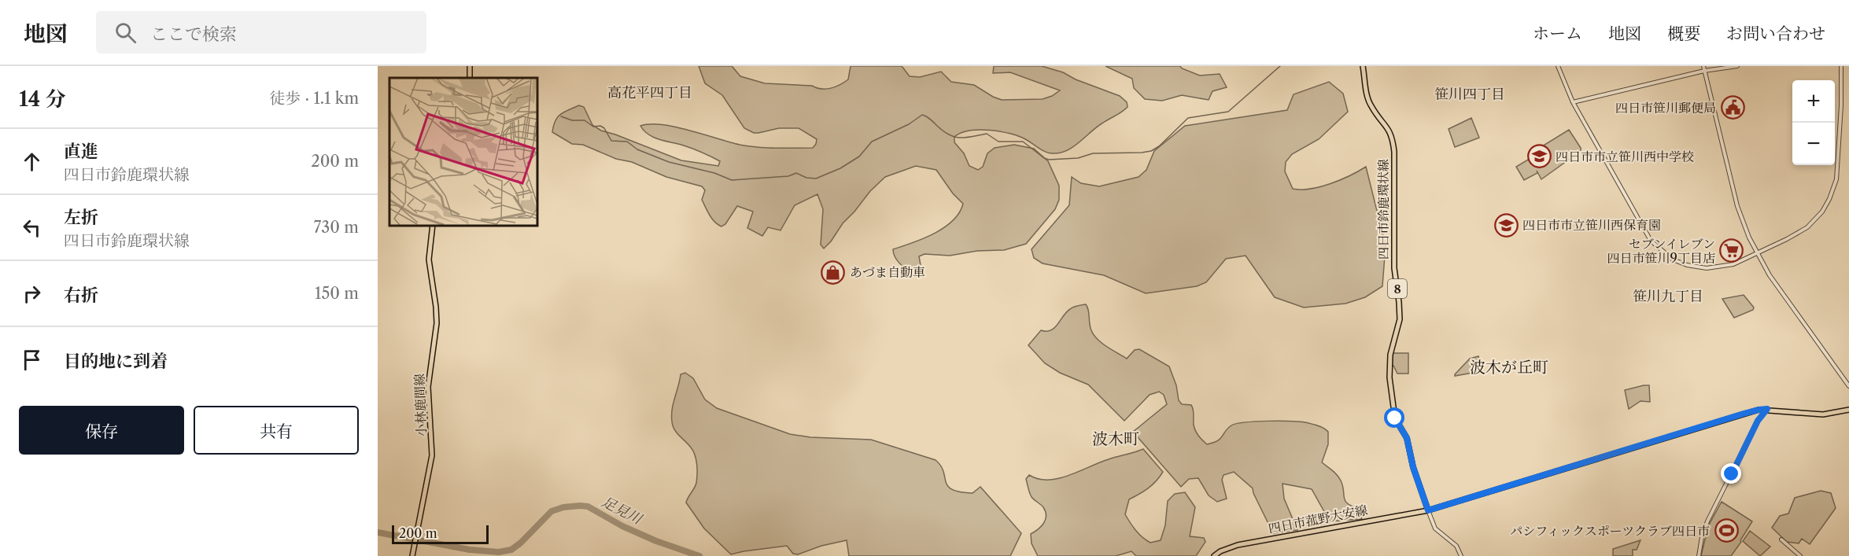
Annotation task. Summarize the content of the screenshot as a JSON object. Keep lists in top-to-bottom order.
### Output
{
  "streets": {
    "main road": [
      "四日市鈴鹿環状線",
      "8",
      "小林鹿間線",
      "四日市菰野大安線"
    ]
  },
  "crossings": [
    ["四日市鈴鹿環状線", "四日市菰野大安線"]
  ],
  "districts": [
    "高花平四丁目",
    "笹川四丁目",
    "笹川九丁目",
    "波木が丘町",
    "波木町"
  ],
  "water": ["足見川"],
  "places": {
    "public building": ["四日市笹川郵便局"],
    "school or university": ["四日市市立笹川西中学校", "四日市市立笹川西保育園"],
    "supermarket": ["セブンイレブン 四日市笹川9丁目店"],
    "shop": ["あづま自動車"],
    "sports": ["パシフィックスポーツクラブ四日市"]
  },
  "scale_bar": "200 m",
  "page": {
    "header": "地図",
    "search": "ここで検索",
    "nav": [
      "ホーム",
      "地図",
      "概要",
      "お問い合わせ"
    ],
    "heading": ["14 分", "徒歩 · 1.1 km"],
    "map_buttons": ["+", "−"],
    "list": [
      ["直進", "四日市鈴鹿環状線", "200 m"],
      ["左折", "四日市鈴鹿環状線", "730 m"],
      ["右折", "150 m"],
      "目的地に到着"
    ],
    "buttons": ["保存", "共有"],
    "scale": "200 m"
  }
}
